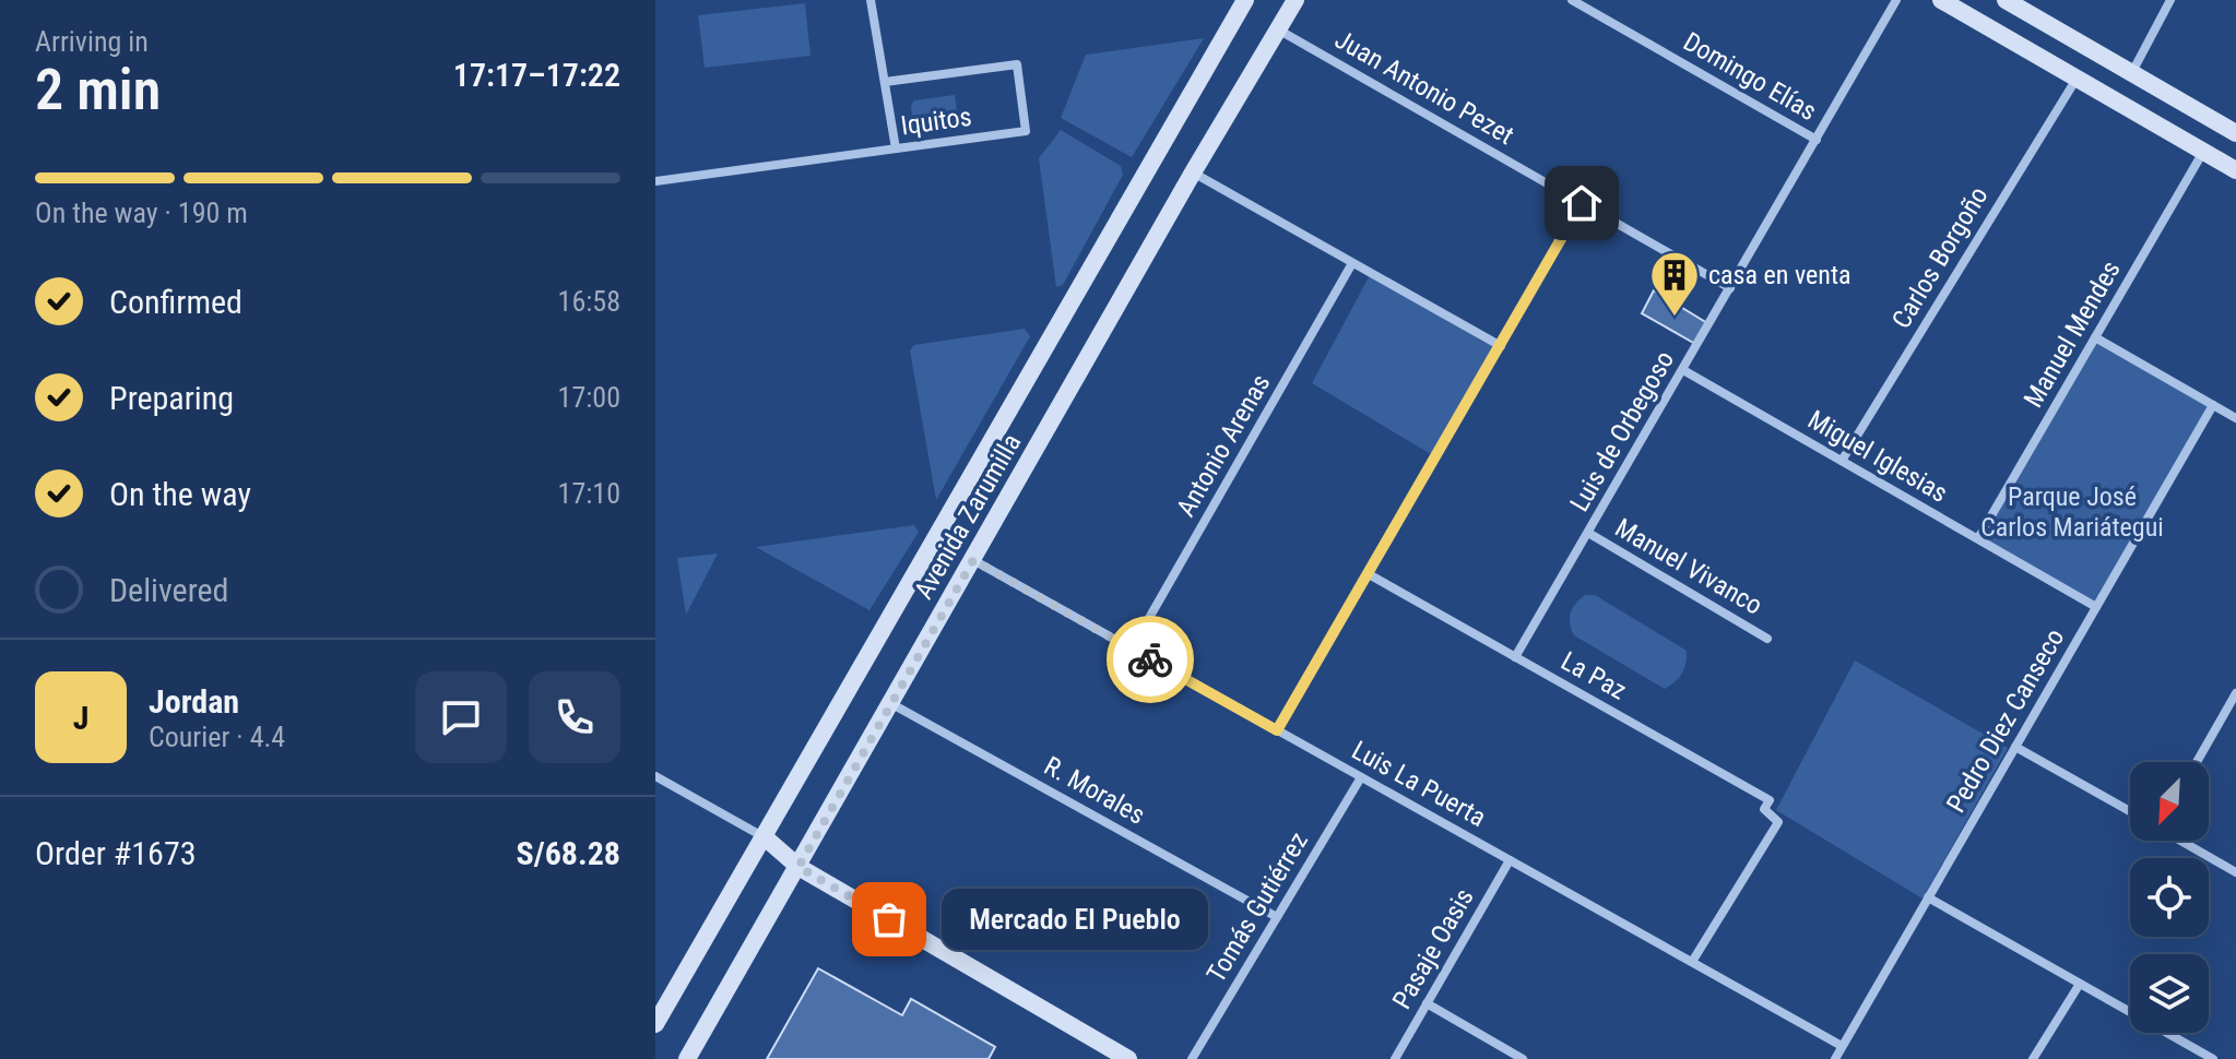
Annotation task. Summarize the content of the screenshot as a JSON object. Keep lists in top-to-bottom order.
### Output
{
  "streets": {
    "main road": ["Avenida Zarumilla"],
    "street": [
      "Domingo Elías",
      "Juan Antonio Pezet",
      "Iquitos",
      "Carlos Borgoño",
      "Manuel Mendes",
      "Luis de Orbegoso",
      "Antonio Arenas",
      "Miguel Iglesias",
      "Manuel Vivanco",
      "La Paz",
      "Pedro Diez Canseco",
      "Luis La Puerta",
      "R. Morales",
      "Tomás Gutiérrez",
      "Pasaje Oasis"
    ]
  },
  "crossings": [
    ["Domingo Elías", "Luis de Orbegoso"],
    ["Juan Antonio Pezet", "Luis de Orbegoso"],
    ["Juan Antonio Pezet", "Avenida Zarumilla"],
    ["Carlos Borgoño", "Miguel Iglesias"],
    ["Manuel Mendes", "Miguel Iglesias"],
    ["Luis de Orbegoso", "Miguel Iglesias"],
    ["Luis de Orbegoso", "Manuel Vivanco"],
    ["Luis de Orbegoso", "La Paz"],
    ["Antonio Arenas", "Luis La Puerta"],
    ["Miguel Iglesias", "Pedro Diez Canseco"],
    ["Avenida Zarumilla", "Luis La Puerta"],
    ["Avenida Zarumilla", "R. Morales"],
    ["La Paz", "Luis La Puerta"],
    ["Pedro Diez Canseco", "Luis La Puerta"],
    ["Luis La Puerta", "Tomás Gutiérrez"],
    ["Luis La Puerta", "Pasaje Oasis"],
    ["R. Morales", "Tomás Gutiérrez"]
  ],
  "parks": ["Parque José Carlos Mariátegui"],
  "places": {
    "building": ["casa en venta"],
    "other": ["Mercado El Pueblo"]
  },
  "north": "bottom left",
  "page": {
    "heading": ["2 min", "Arriving in", "17:17–17:22"],
    "panel": [
      "Jordan",
      "Courier · 4.4",
      "Order #1673",
      "S/68.28"
    ],
    "bar": "On the way · 190 m",
    "list": [
      ["Confirmed", "16:58"],
      ["Preparing", "17:00"],
      ["On the way", "17:10"],
      "Delivered"
    ],
    "round": "J",
    "bubble": "Mercado El Pueblo"
  }
}
